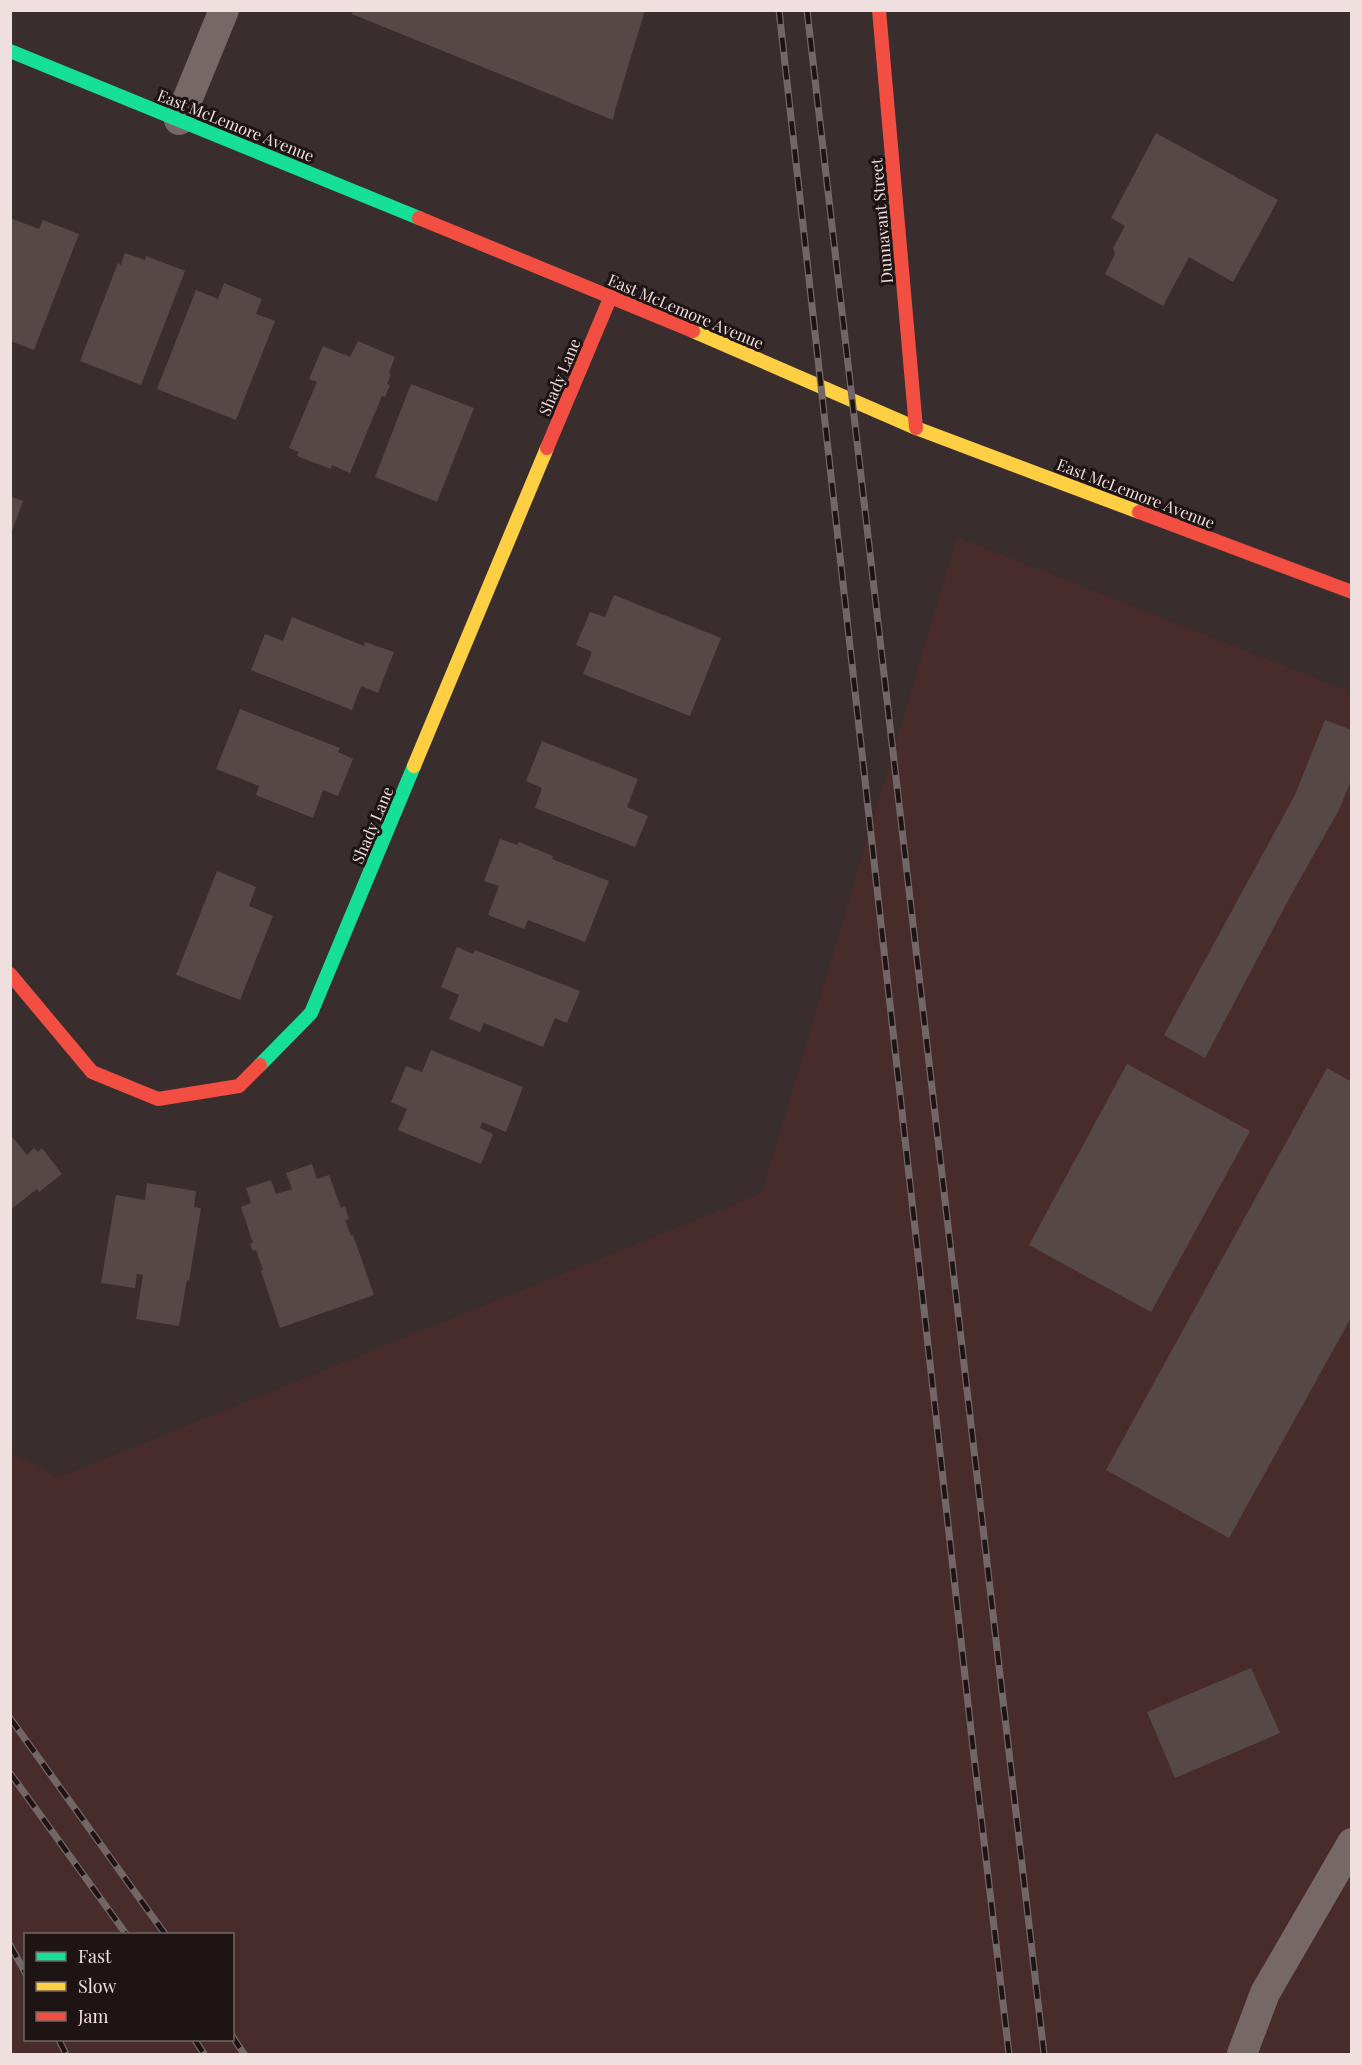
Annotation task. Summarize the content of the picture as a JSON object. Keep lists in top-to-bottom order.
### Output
{
  "streets": {
    "street": ["East McLemore Avenue", "Dunnavant Street", "Shady Lane"]
  },
  "crossings": [
    ["East McLemore Avenue", "Dunnavant Street"],
    ["East McLemore Avenue", "Shady Lane"]
  ],
  "legend": ["Fast", "Slow", "Jam"]
}
